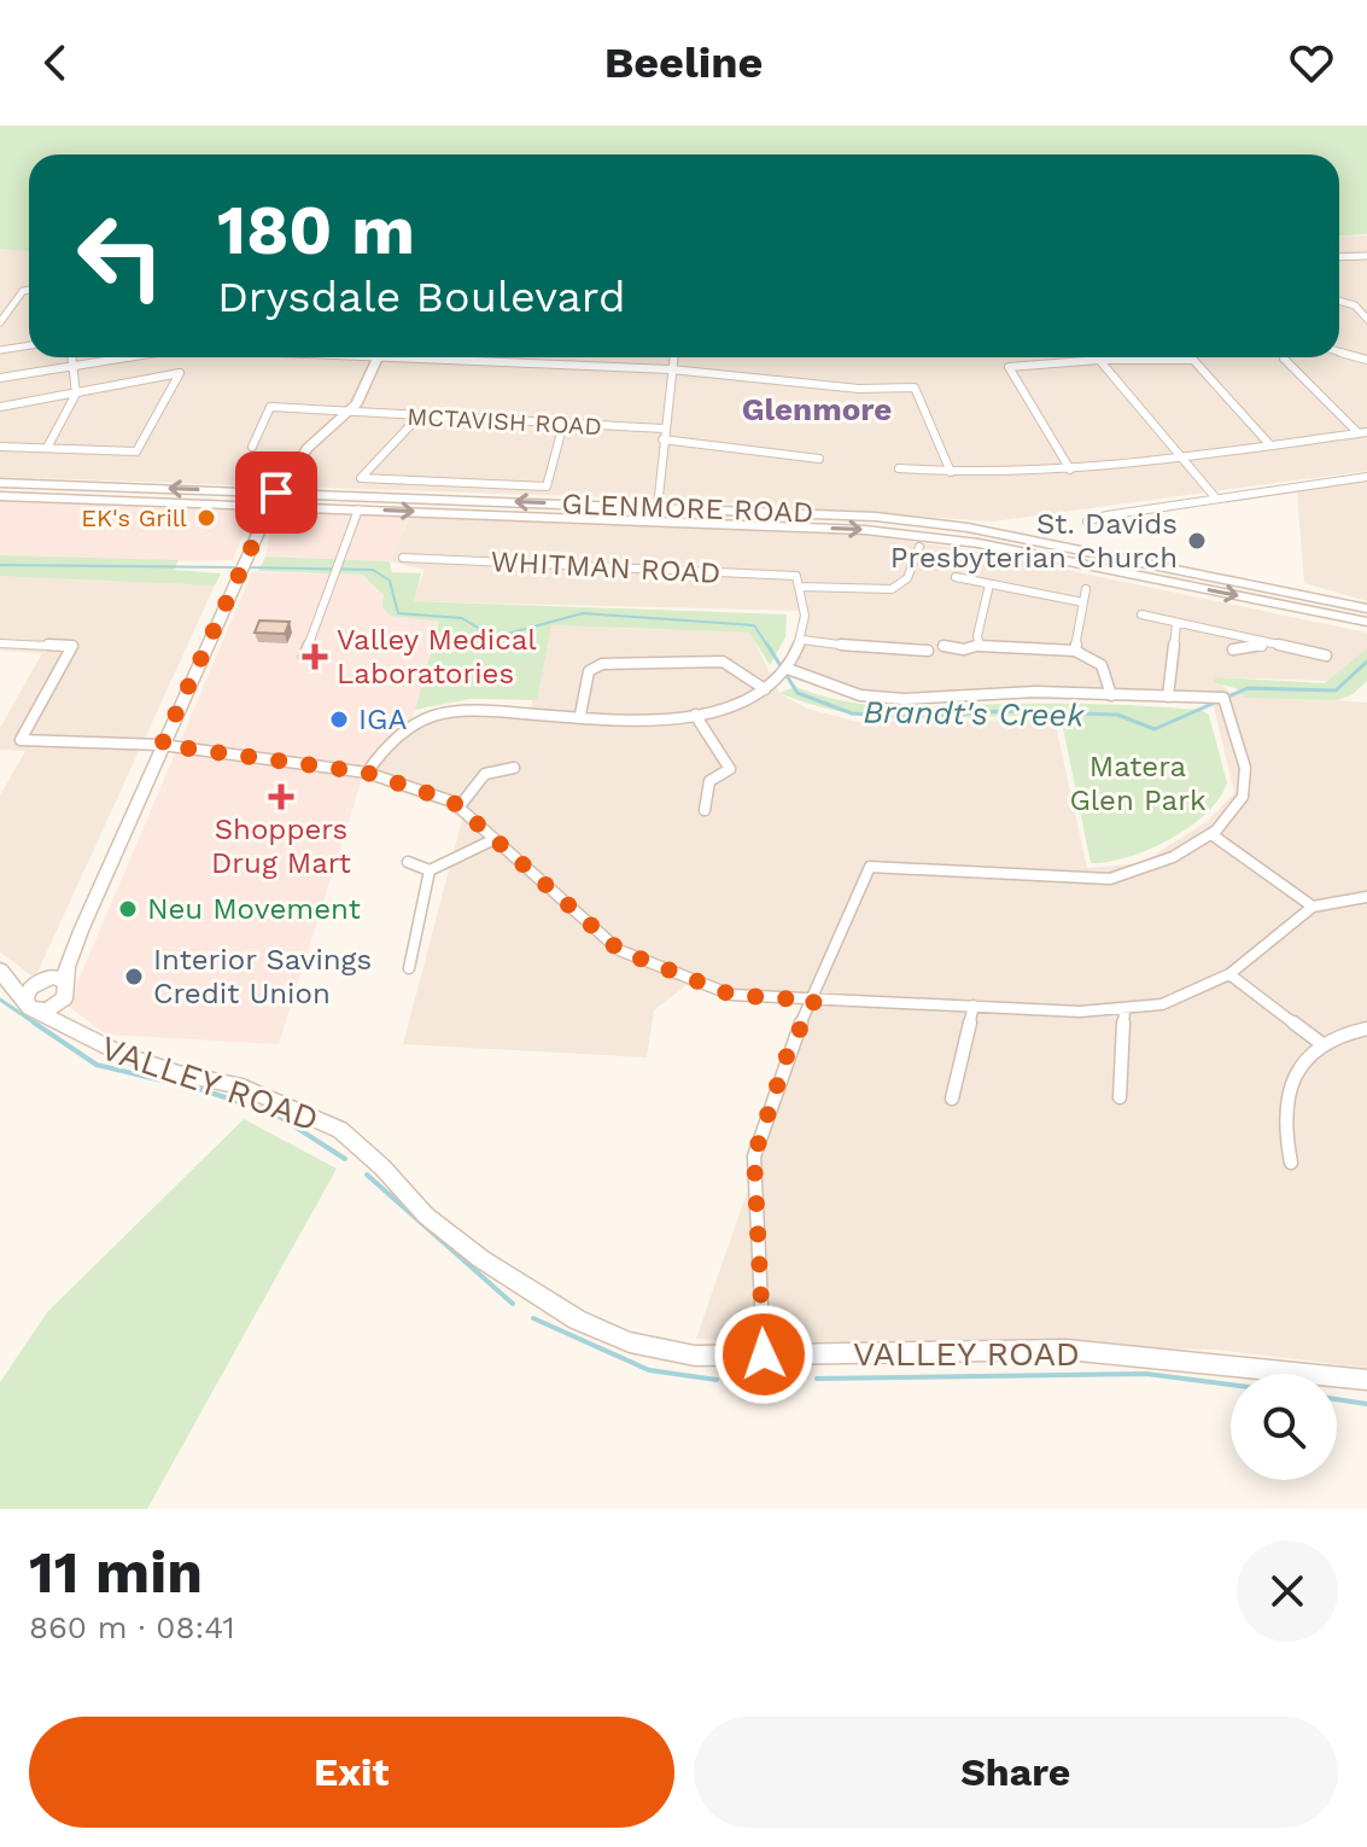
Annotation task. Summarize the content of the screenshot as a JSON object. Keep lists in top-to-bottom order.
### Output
{
  "streets": {
    "main road": ["GLENMORE ROAD", "VALLEY ROAD"],
    "street": ["MCTAVISH ROAD", "WHITMAN ROAD"]
  },
  "districts": ["Glenmore"],
  "water": ["Brandt's Creek"],
  "parks": ["Matera Glen Park"],
  "places": {
    "other": [
      "EK's Grill",
      "St. Davids Presbyterian Church",
      "IGA",
      "Neu Movement",
      "Interior Savings Credit Union"
    ],
    "health": ["Valley Medical Laboratories", "Shoppers Drug Mart"]
  },
  "page": {
    "header": "Beeline",
    "turn": ["180 m", "Drysdale Boulevard"],
    "heading": ["11 min", "860 m · 08:41"],
    "buttons": ["Exit", "Share"]
  }
}
